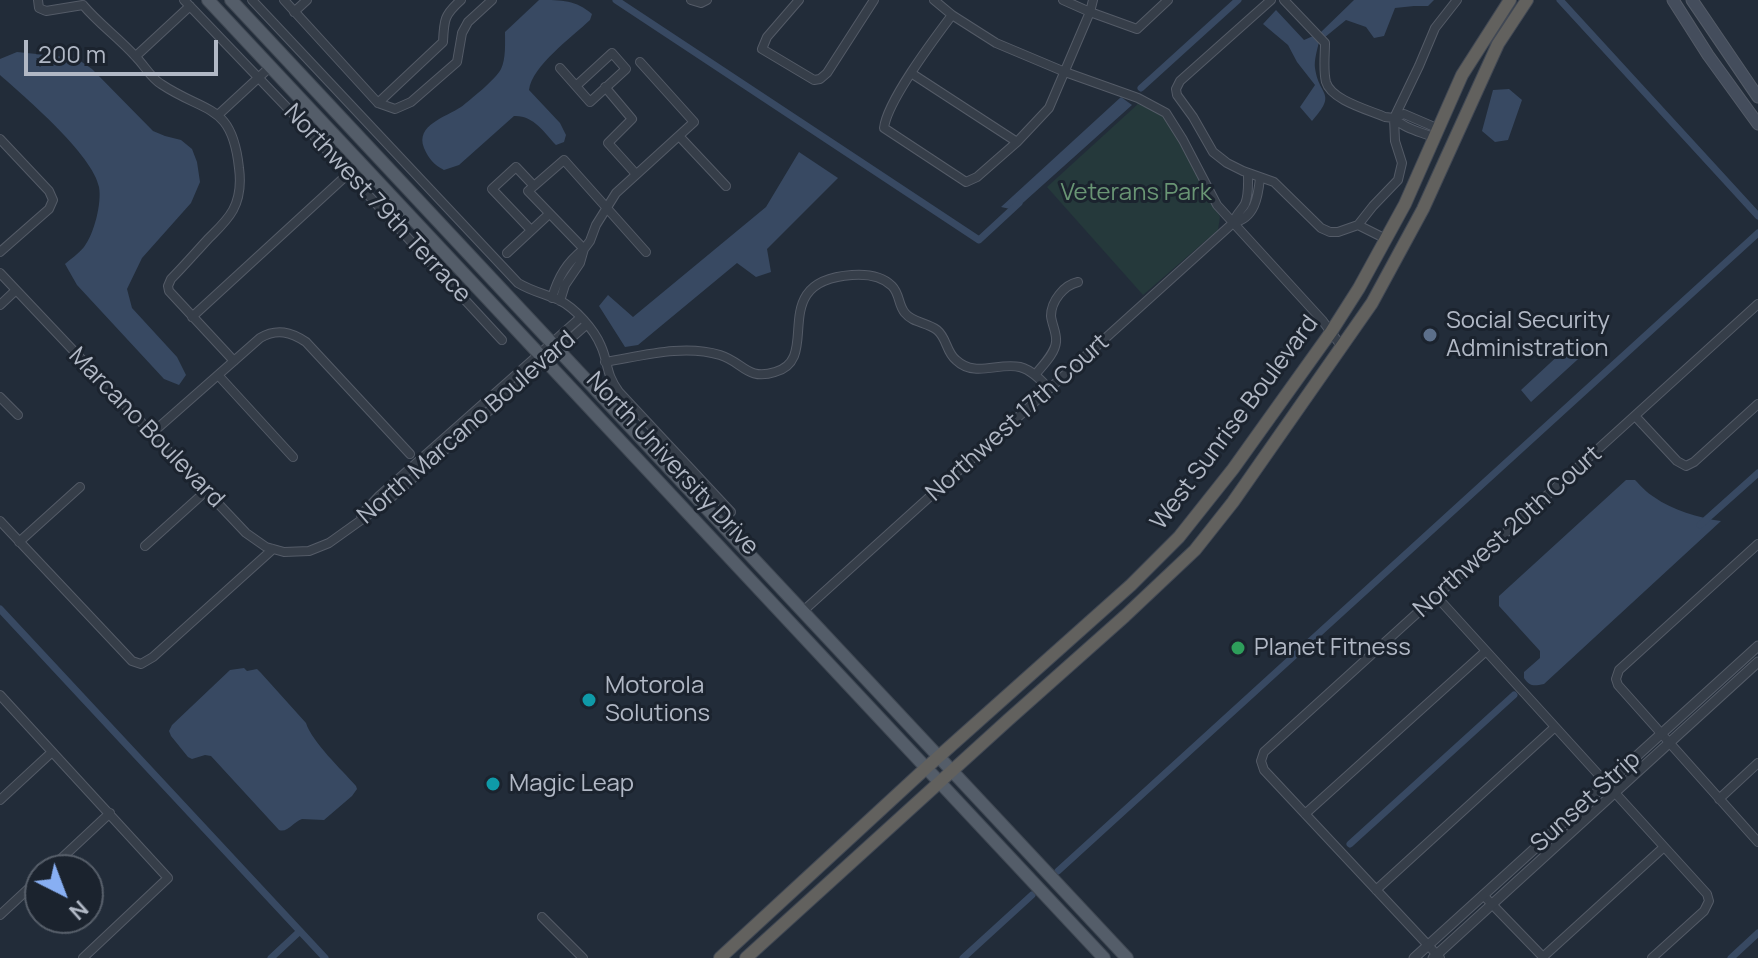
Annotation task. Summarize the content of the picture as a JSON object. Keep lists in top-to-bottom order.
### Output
{
  "streets": {
    "highway": ["West Sunrise Boulevard"],
    "main road": ["North University Drive"],
    "street": [
      "Northwest 79th Terrace",
      "Northwest 17th Court",
      "Marcano Boulevard",
      "North Marcano Boulevard",
      "Northwest 20th Court",
      "Sunset Strip"
    ]
  },
  "crossings": [
    ["Northwest 17th Court", "North University Drive"],
    ["West Sunrise Boulevard", "North University Drive"],
    ["Marcano Boulevard", "North Marcano Boulevard"],
    ["North Marcano Boulevard", "North University Drive"]
  ],
  "parks": ["Veterans Park"],
  "places": [
    "Social Security Administration",
    "Planet Fitness",
    "Motorola Solutions",
    "Magic Leap"
  ],
  "scale_bar": "200 m",
  "north": "bottom right"
}
